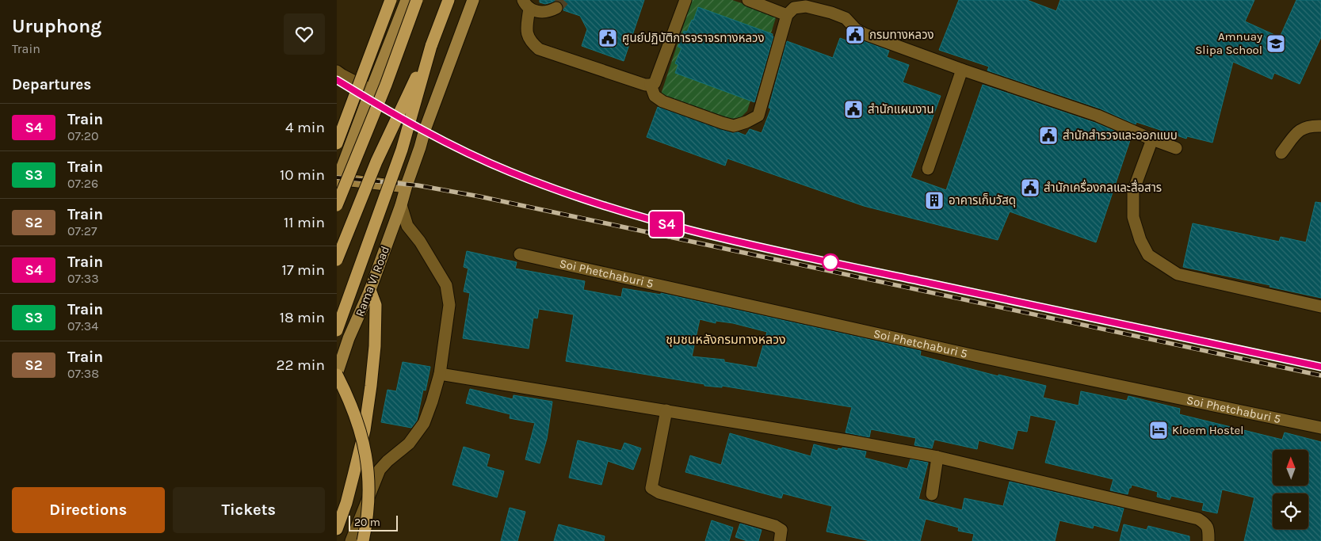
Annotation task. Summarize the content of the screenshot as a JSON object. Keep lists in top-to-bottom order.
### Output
{
  "streets": {
    "main road": ["Rama VI Road"],
    "street": ["Soi Phetchaburi 5"]
  },
  "districts": ["ชุมชนหลังกรมทางหลวง"],
  "places": {
    "public building": [
      "กรมทางหลวง",
      "ศูนย์ปฏิบัติการจราจรทางหลวง",
      "สำนักแผนงาน",
      "สำนักสำรวจและออกแบบ",
      "สำนักเครื่องกลและสื่อสาร"
    ],
    "school or university": ["Amnuay Slipa School"],
    "building": ["อาคารเก็บวัสดุ"],
    "hotel": ["Kloem Hostel"]
  },
  "scale_bar": "20 m",
  "north": "top",
  "page": {
    "heading": [
      ["Uruphong", "Train"],
      "Departures"
    ],
    "on_map": "S4",
    "list": [
      {
        "mark": "S4",
        "name": "Train",
        "note": "07:20",
        "value": "4 min"
      },
      {
        "mark": "S3",
        "name": "Train",
        "note": "07:26",
        "value": "10 min"
      },
      {
        "mark": "S2",
        "name": "Train",
        "note": "07:27",
        "value": "11 min"
      },
      {
        "mark": "S4",
        "name": "Train",
        "note": "07:33",
        "value": "17 min"
      },
      {
        "mark": "S3",
        "name": "Train",
        "note": "07:34",
        "value": "18 min"
      },
      {
        "mark": "S2",
        "name": "Train",
        "note": "07:38",
        "value": "22 min"
      }
    ],
    "buttons": ["Directions", "Tickets"],
    "scale": "20 m"
  }
}
